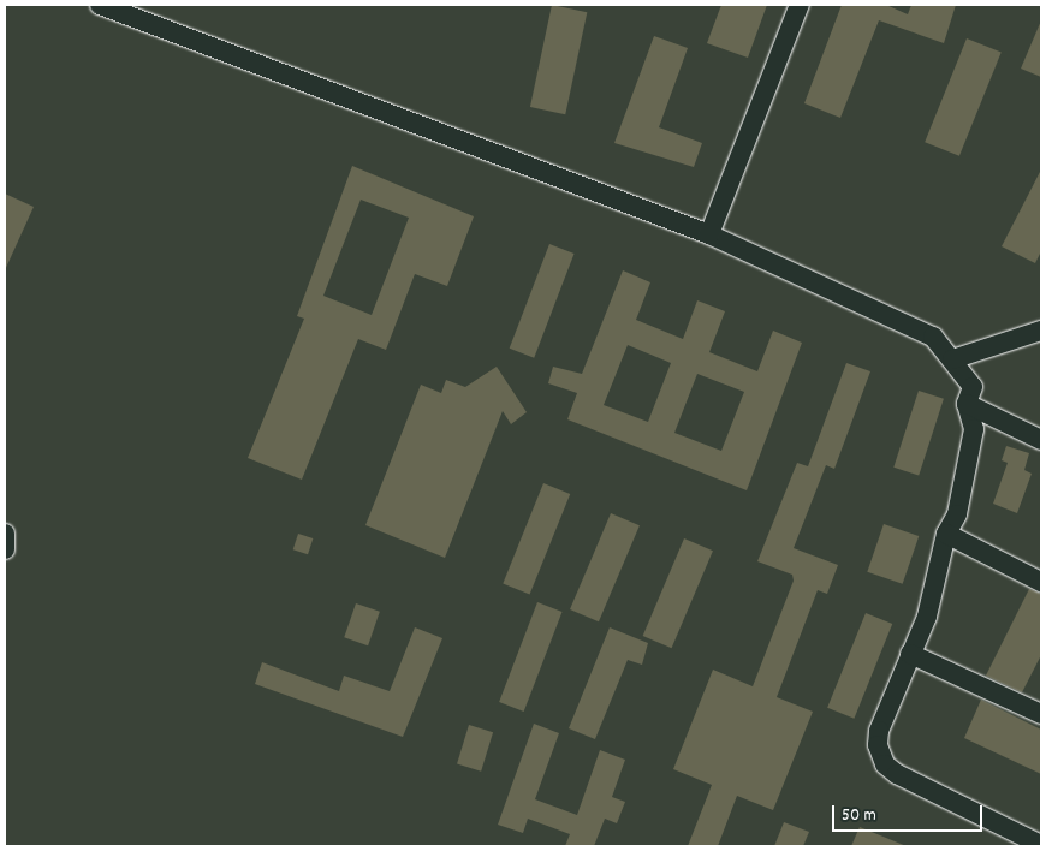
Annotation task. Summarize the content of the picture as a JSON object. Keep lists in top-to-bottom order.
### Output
{
  "scale_bar": "50 m"
}
